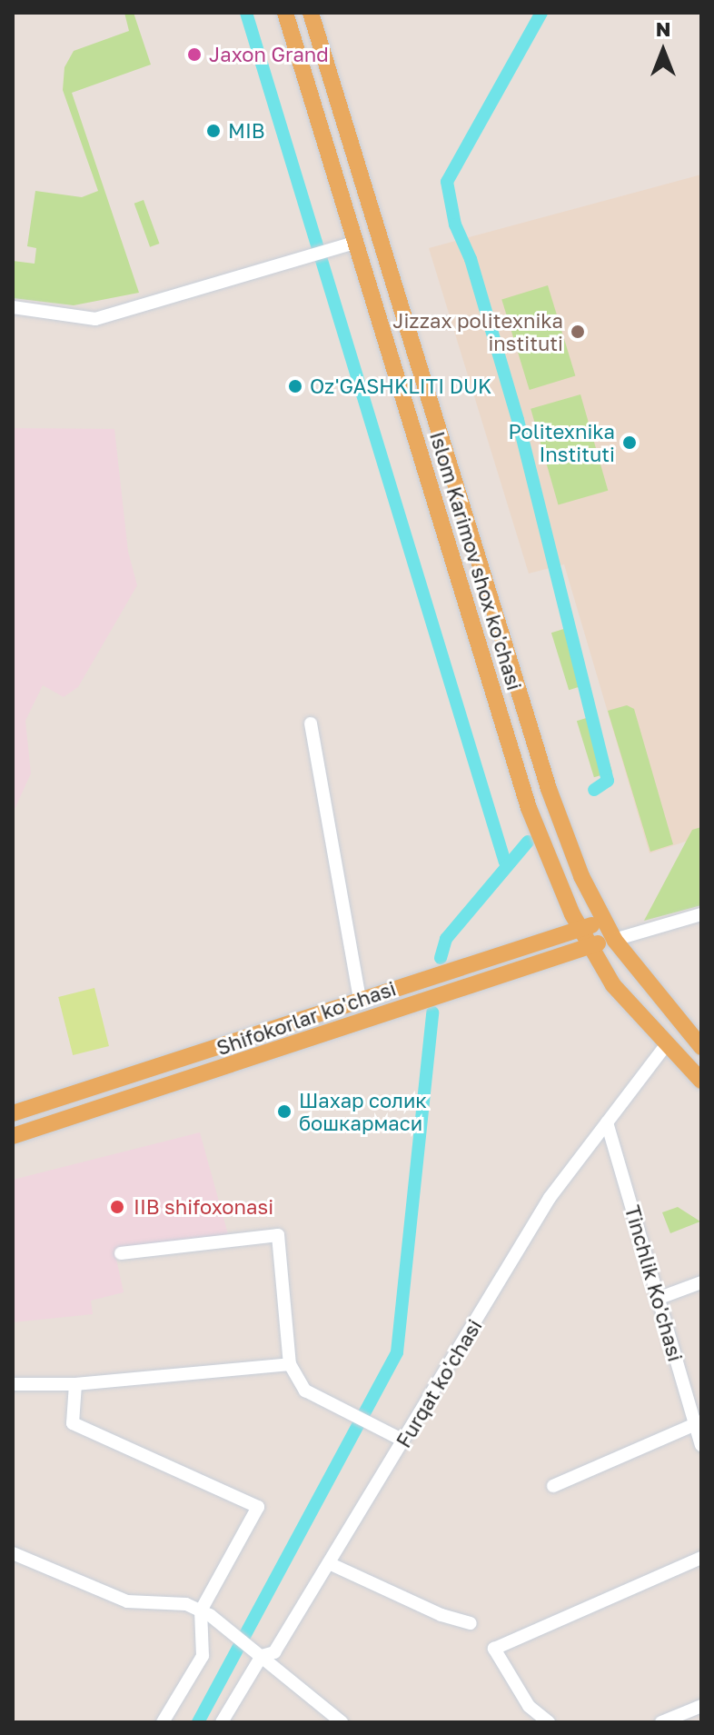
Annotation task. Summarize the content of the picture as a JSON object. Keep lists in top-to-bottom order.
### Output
{
  "streets": {
    "main road": ["Islom Karimov shox ko'chasi", "Shifokorlar ko'chasi"],
    "street": ["Tinchlik Ko'chasi", "Furqat ko'chasi"]
  },
  "crossings": [
    ["Islom Karimov shox ko'chasi", "Shifokorlar ko'chasi"],
    ["Islom Karimov shox ko'chasi", "Furqat ko'chasi"],
    ["Tinchlik Ko'chasi", "Furqat ko'chasi"]
  ],
  "places": [
    "Jaxon Grand",
    "MIB",
    "Jizzax politexnika instituti",
    "Oz'GASHKLITI DUK",
    "Politexnika Instituti",
    "Шахар солик бошкармаси",
    "IIB shifoxonasi"
  ],
  "north": "top"
}
